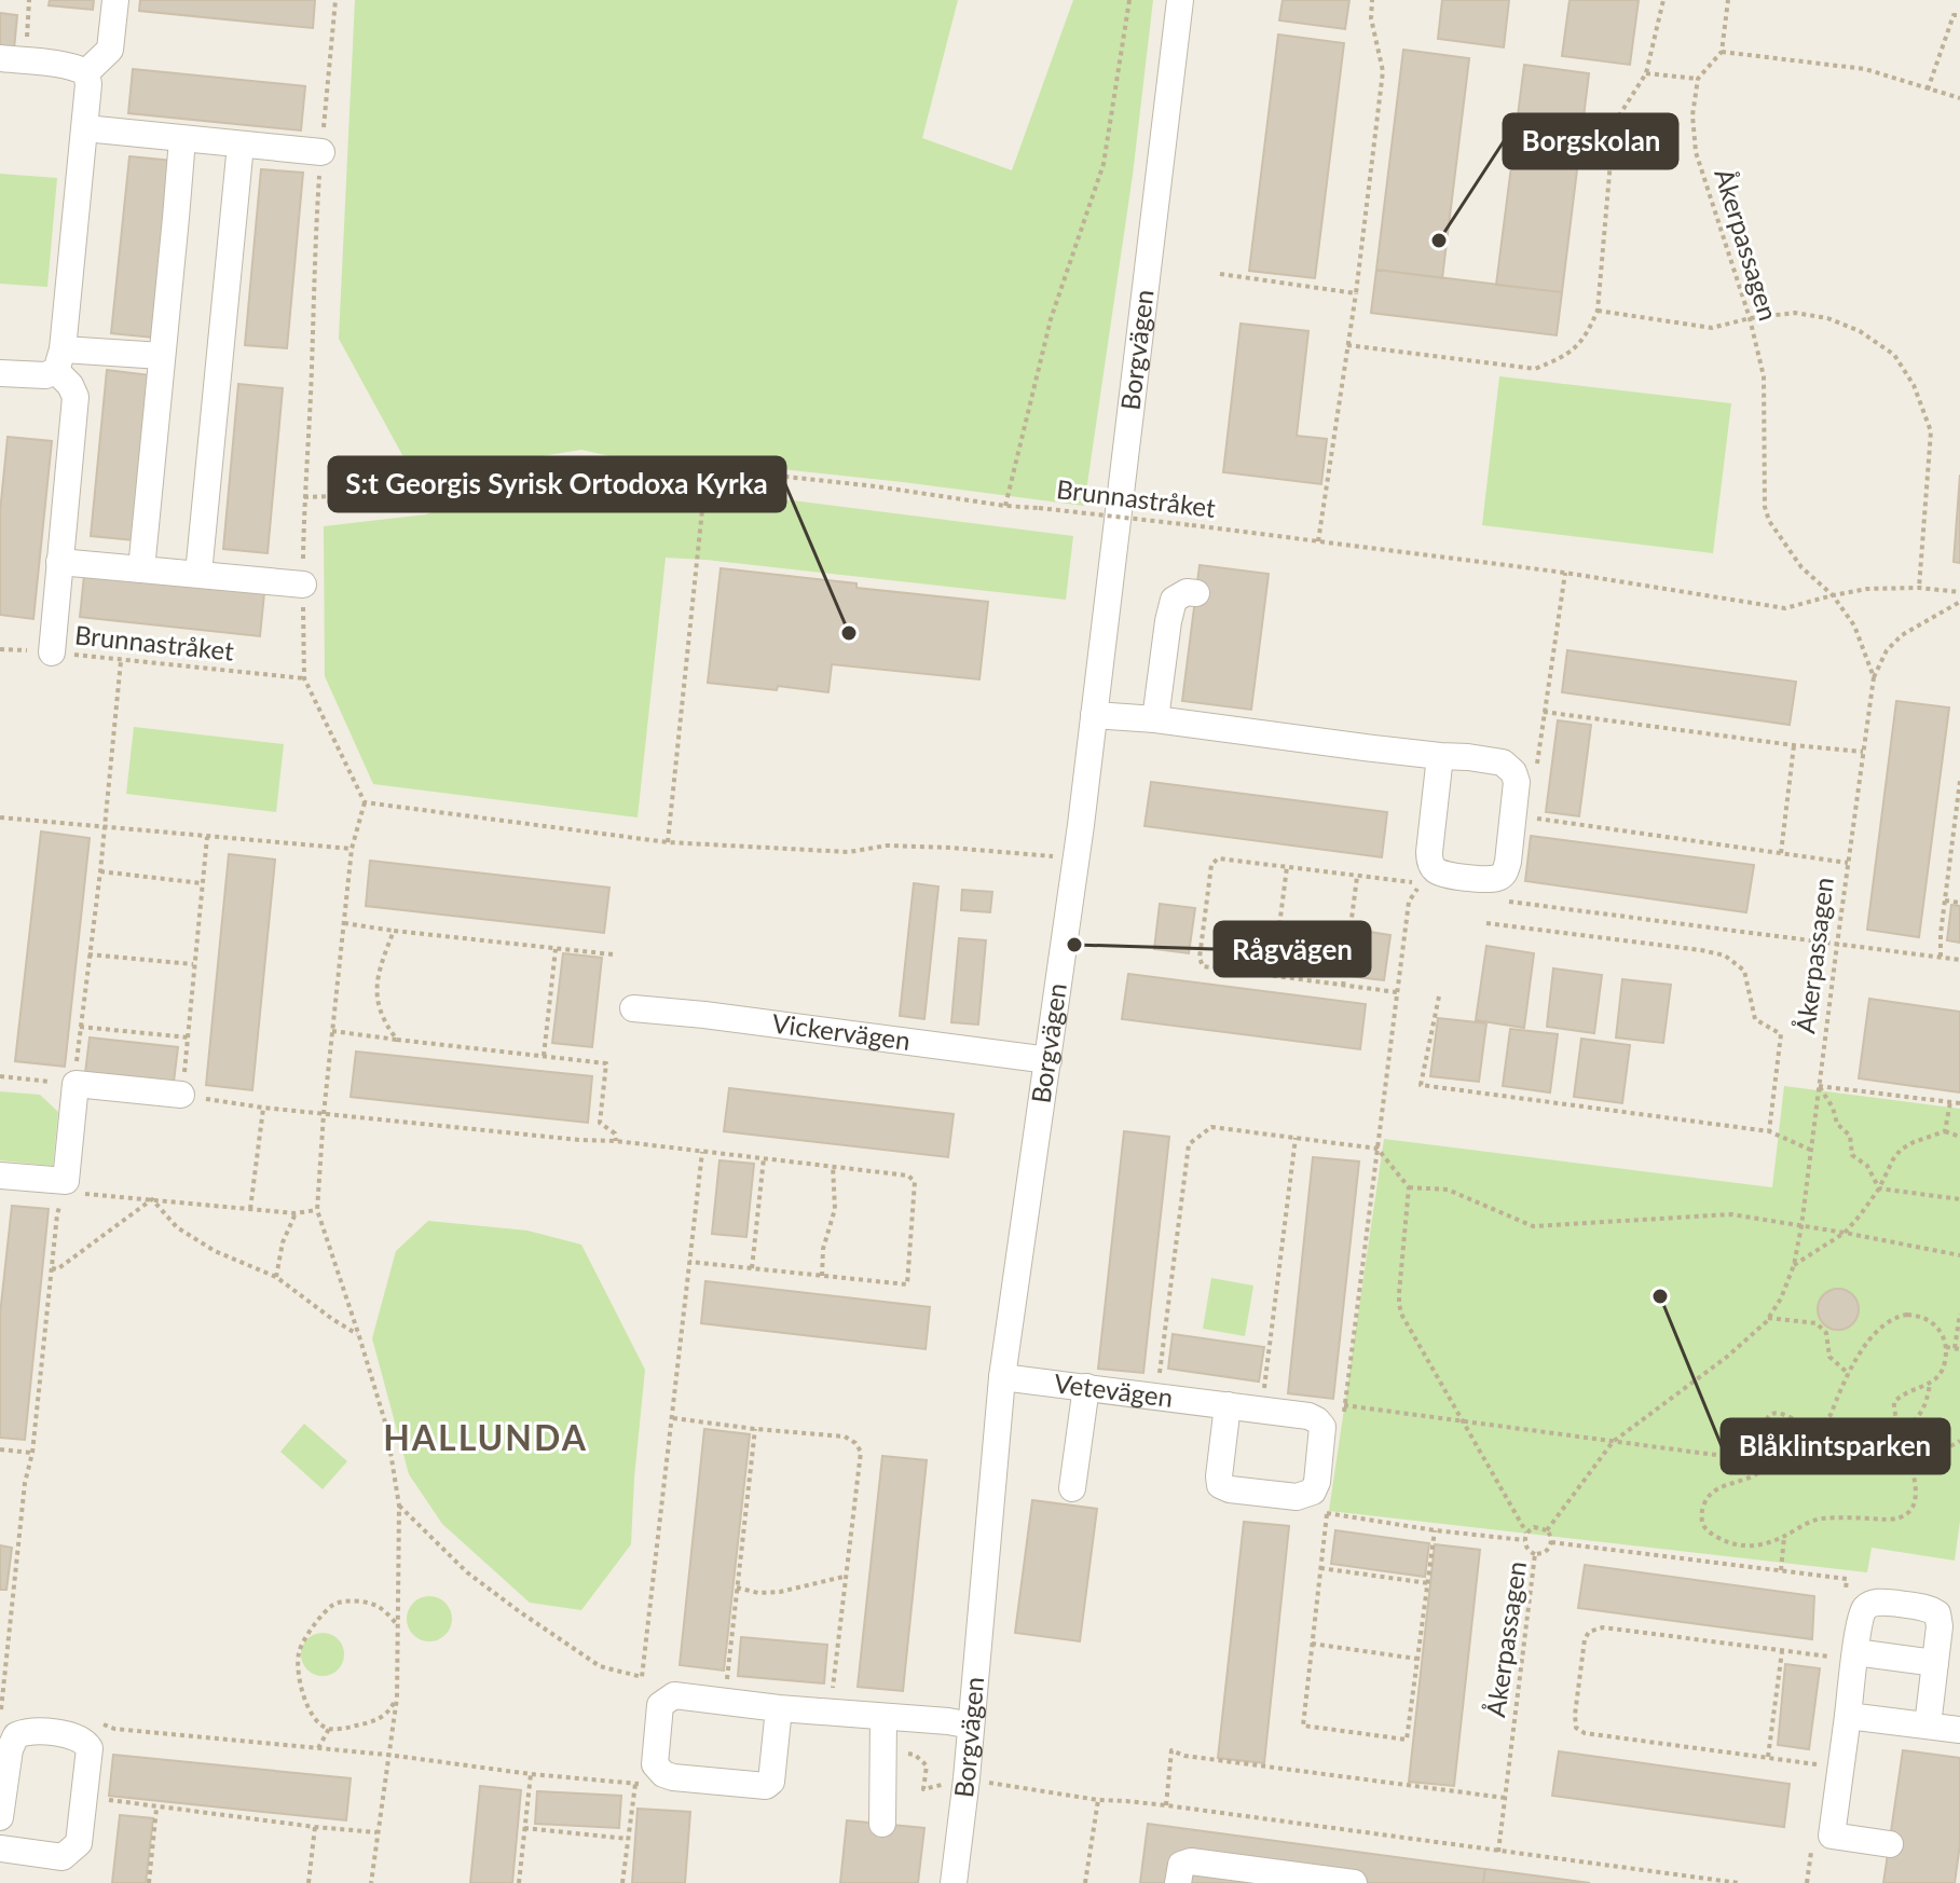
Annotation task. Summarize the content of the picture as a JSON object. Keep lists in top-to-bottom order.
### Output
{
  "streets": {
    "street": ["Borgvägen", "Vickervägen", "Vetevägen"],
    "path": ["Åkerpassagen", "Brunnastråket"]
  },
  "crossings": [
    ["Åkerpassagen", "Brunnastråket"],
    ["Borgvägen", "Vickervägen"],
    ["Borgvägen", "Vetevägen"]
  ],
  "districts": ["HALLUNDA"],
  "places": [
    "Borgskolan",
    "S:t Georgis Syrisk Ortodoxa Kyrka",
    "Rågvägen",
    "Blåklintsparken"
  ]
}
